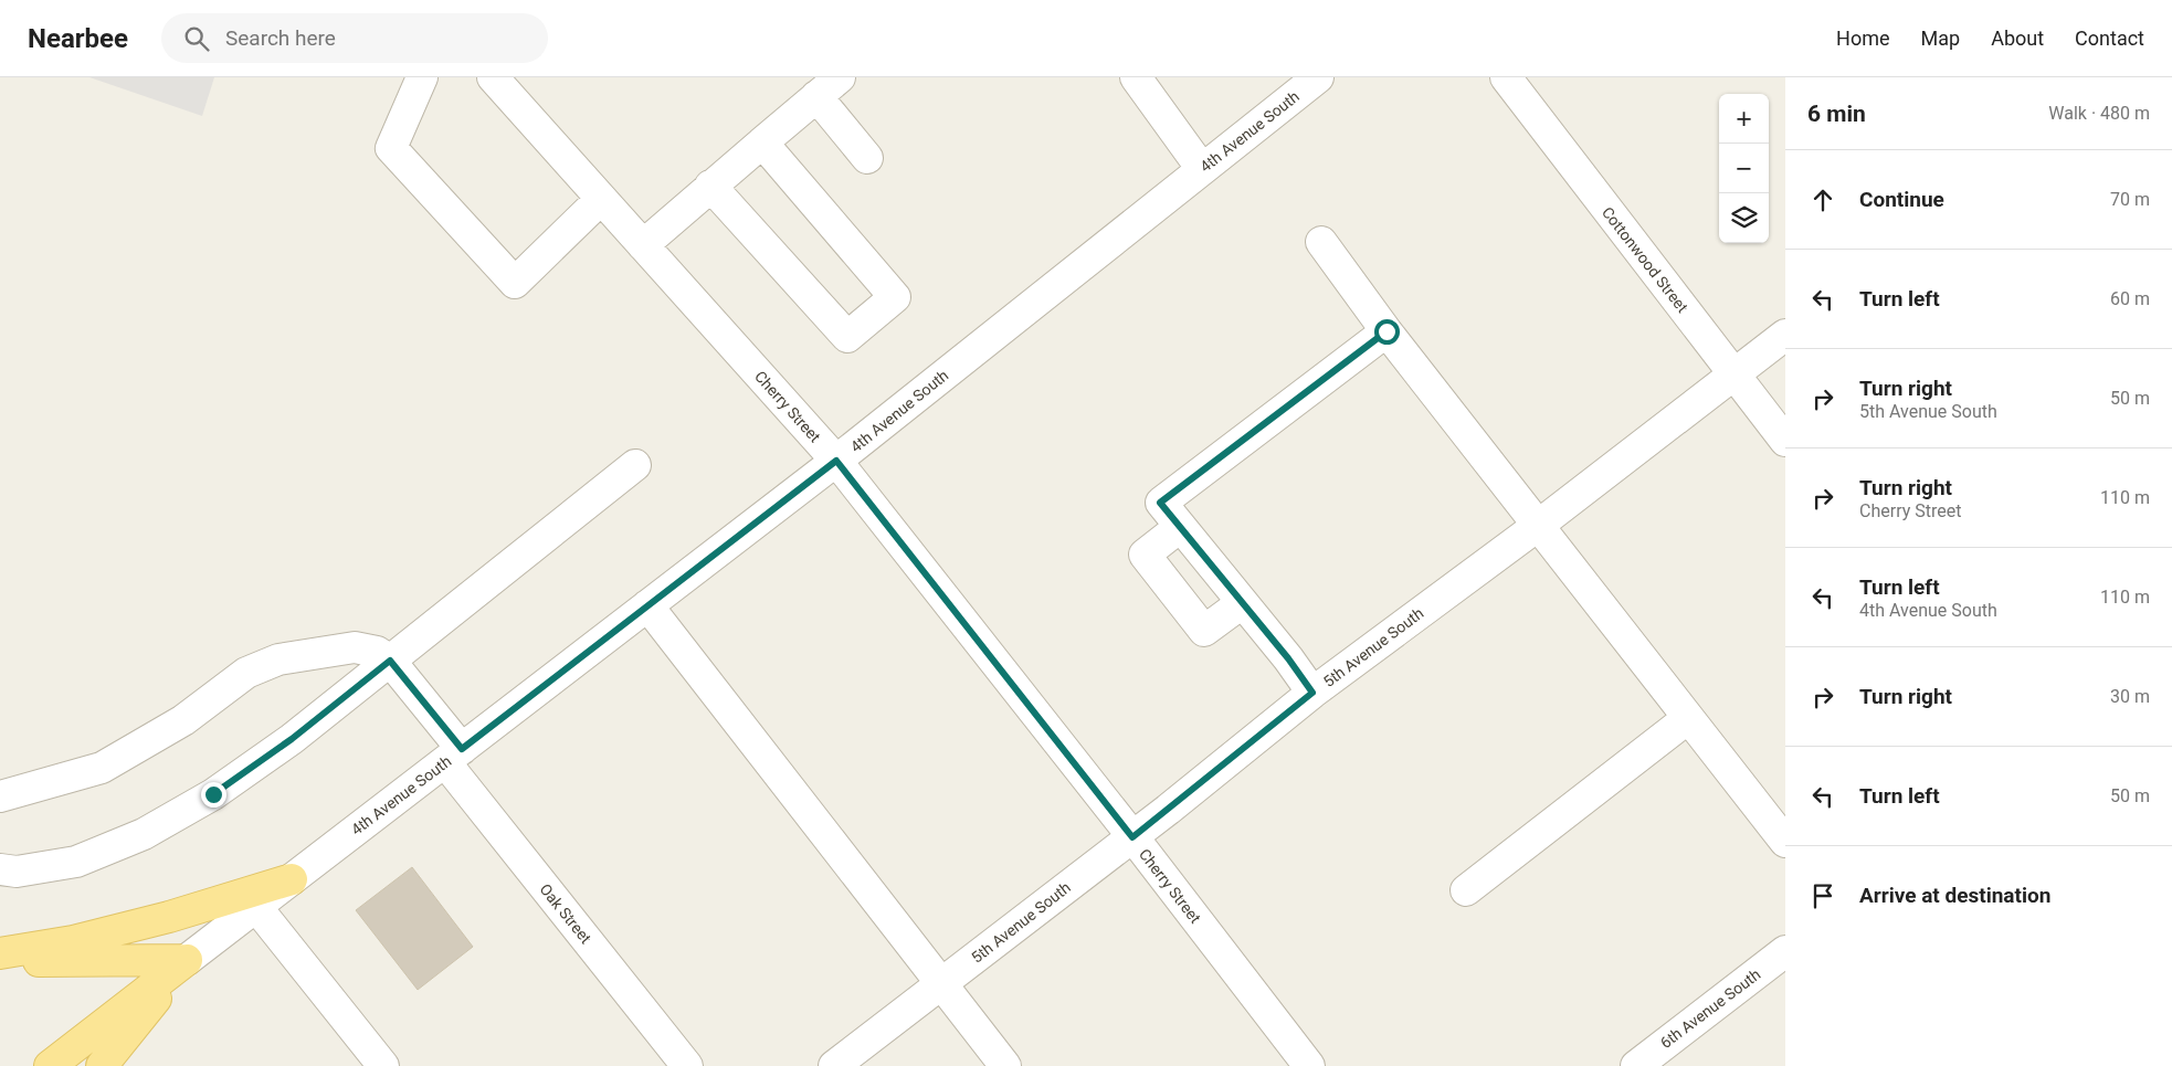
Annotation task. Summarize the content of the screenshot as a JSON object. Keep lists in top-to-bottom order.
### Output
{
  "streets": {
    "street": [
      "4th Avenue South",
      "Cottonwood Street",
      "Cherry Street",
      "5th Avenue South",
      "Oak Street",
      "6th Avenue South"
    ]
  },
  "crossings": [
    ["4th Avenue South", "Cherry Street"],
    ["4th Avenue South", "Oak Street"],
    ["Cottonwood Street", "5th Avenue South"],
    ["Cherry Street", "5th Avenue South"]
  ],
  "page": {
    "header": "Nearbee",
    "search": "Search here",
    "nav": [
      "Home",
      "Map",
      "About",
      "Contact"
    ],
    "heading": ["6 min", "Walk · 480 m"],
    "map_buttons": ["+", "−"],
    "list": [
      ["Continue", "70 m"],
      ["Turn left", "60 m"],
      ["Turn right", "5th Avenue South", "50 m"],
      ["Turn right", "Cherry Street", "110 m"],
      ["Turn left", "4th Avenue South", "110 m"],
      ["Turn right", "30 m"],
      ["Turn left", "50 m"],
      "Arrive at destination"
    ]
  }
}
